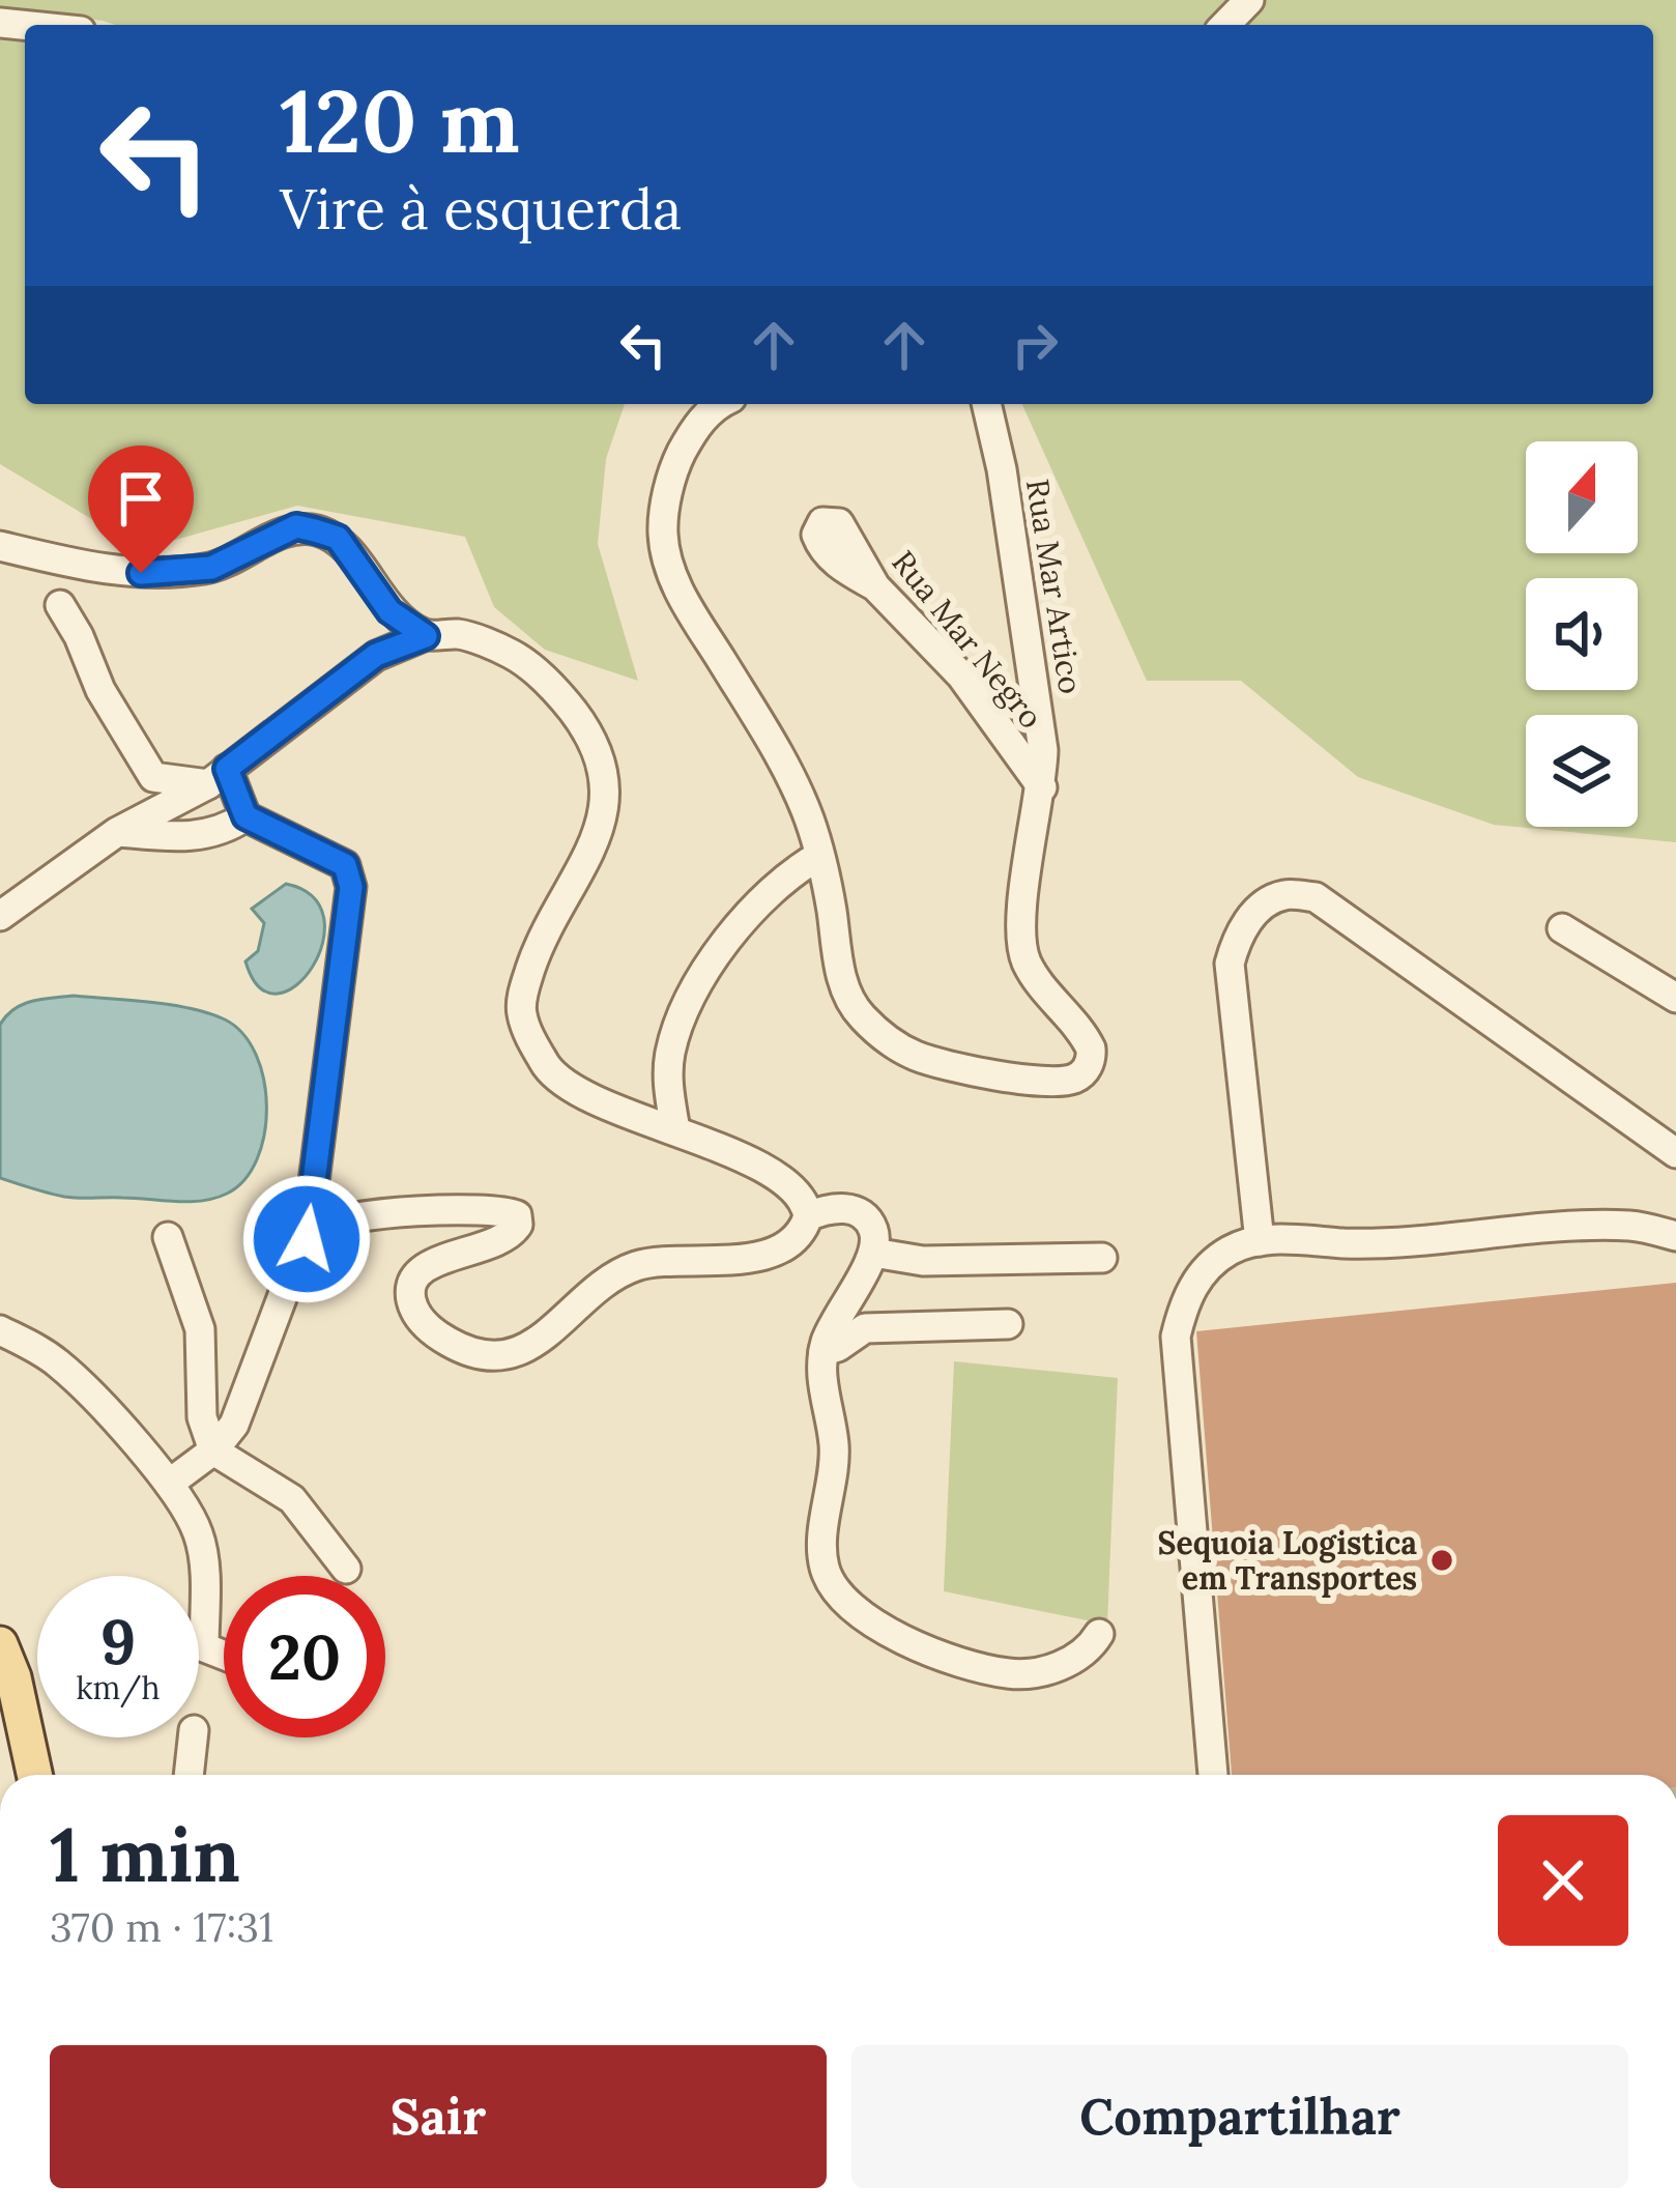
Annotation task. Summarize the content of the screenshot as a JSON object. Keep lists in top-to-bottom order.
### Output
{
  "streets": {
    "street": ["Rua Mar Artico", "Rua Mar Negro"]
  },
  "crossings": [
    ["Rua Mar Artico", "Rua Mar Negro"]
  ],
  "places": ["Sequoia Logistica em Transportes"],
  "north": "top",
  "page": {
    "turn": ["120 m", "Vire à esquerda"],
    "speed": "9 km/h",
    "limit": "20",
    "heading": ["1 min", "370 m · 17:31"],
    "buttons": ["Sair", "Compartilhar"]
  }
}
